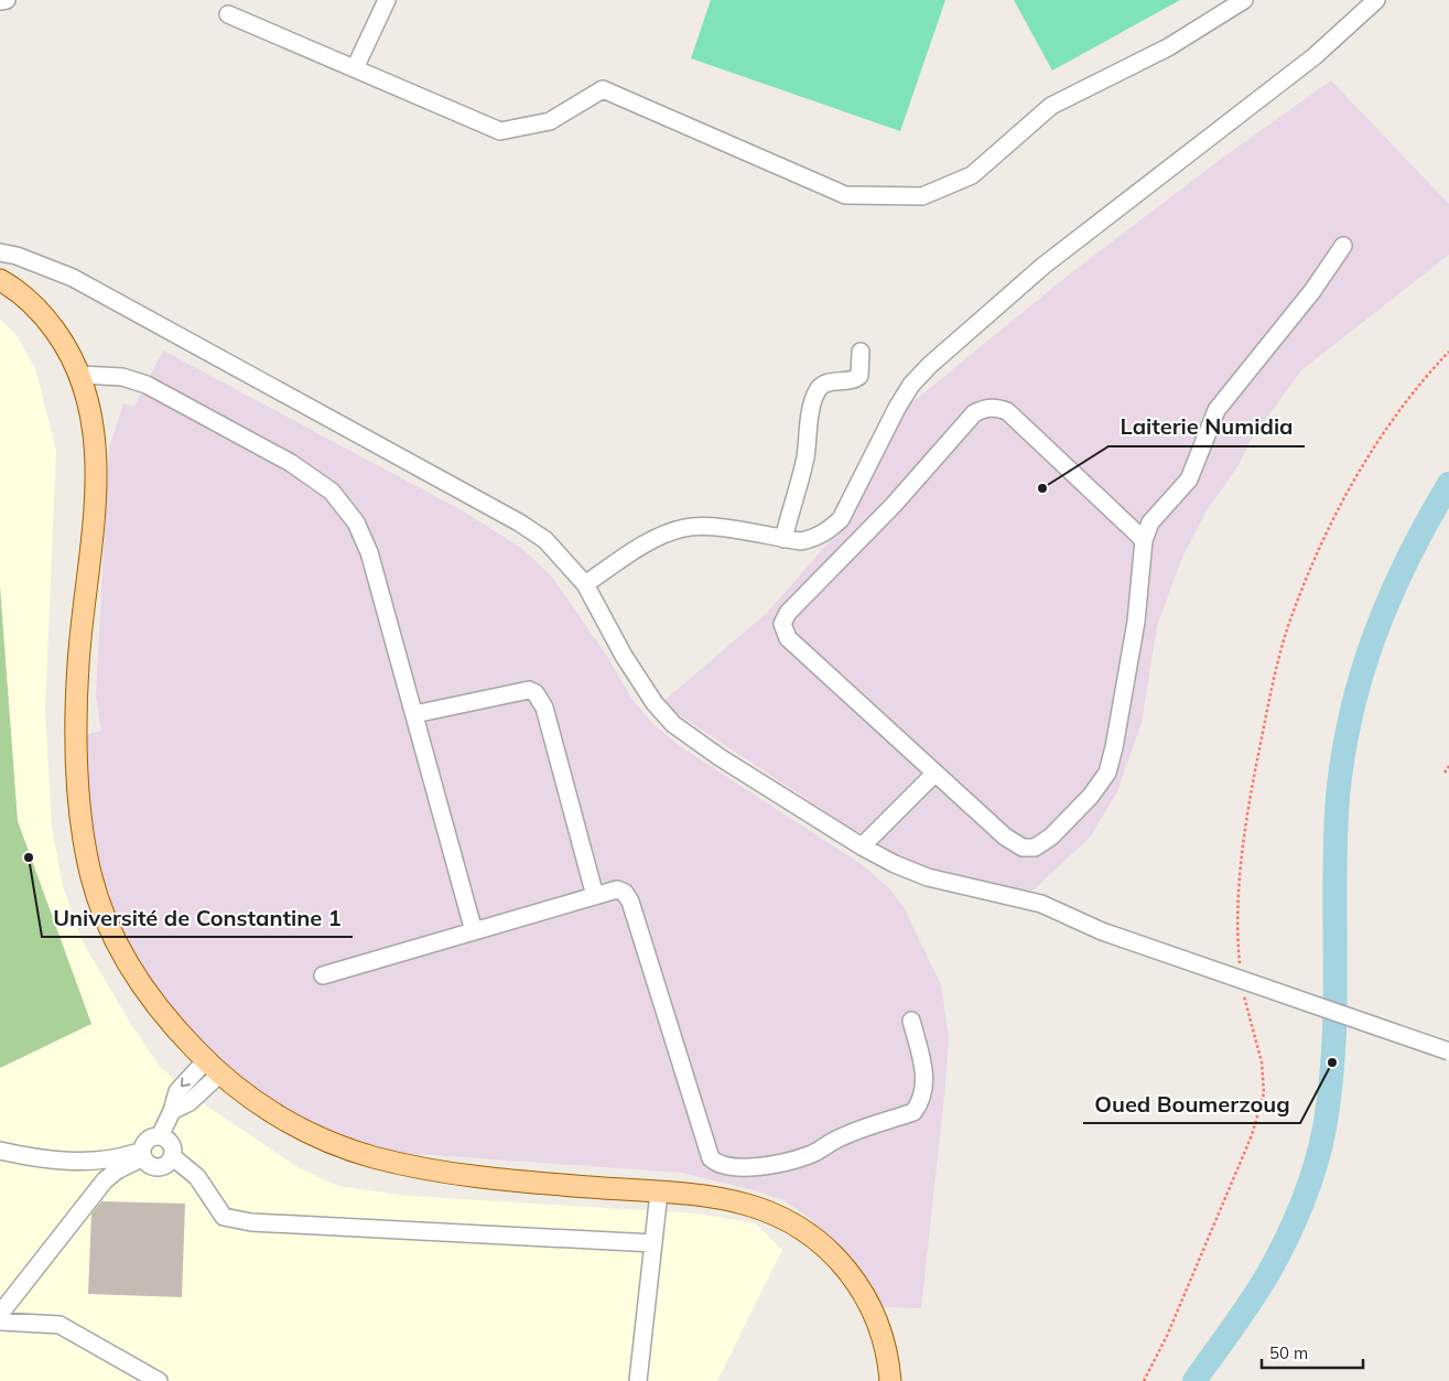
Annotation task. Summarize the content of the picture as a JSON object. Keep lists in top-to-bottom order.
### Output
{
  "places": ["Laiterie Numidia", "Université de Constantine 1", "Oued Boumerzoug"],
  "scale_bar": "50 m"
}
